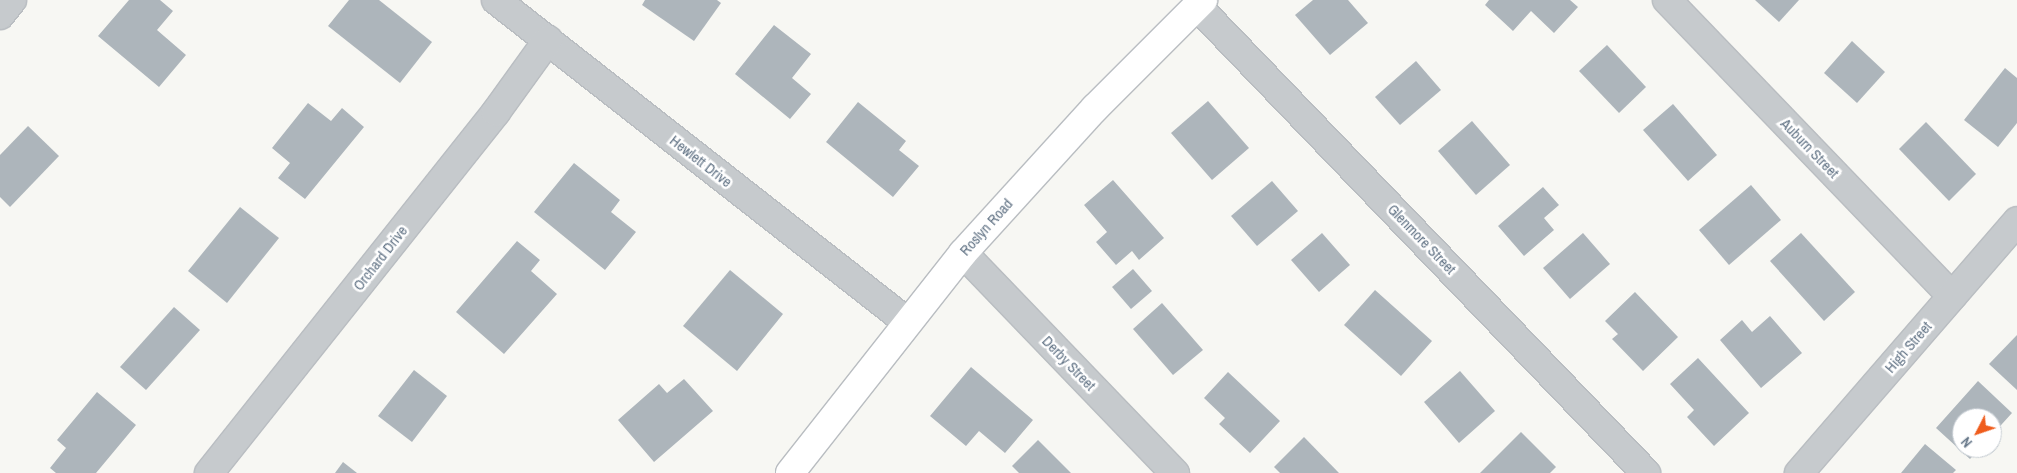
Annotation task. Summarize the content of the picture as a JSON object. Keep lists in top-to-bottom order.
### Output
{
  "streets": {
    "main road": ["Roslyn Road"],
    "street": [
      "Auburn Street",
      "Hewlett Drive",
      "Glenmore Street",
      "Orchard Drive",
      "High Street",
      "Derby Street"
    ]
  },
  "crossings": [
    ["Auburn Street", "High Street"],
    ["Hewlett Drive", "Roslyn Road"],
    ["Hewlett Drive", "Orchard Drive"],
    ["Roslyn Road", "Glenmore Street"],
    ["Roslyn Road", "Derby Street"]
  ],
  "north": "bottom left"
}
